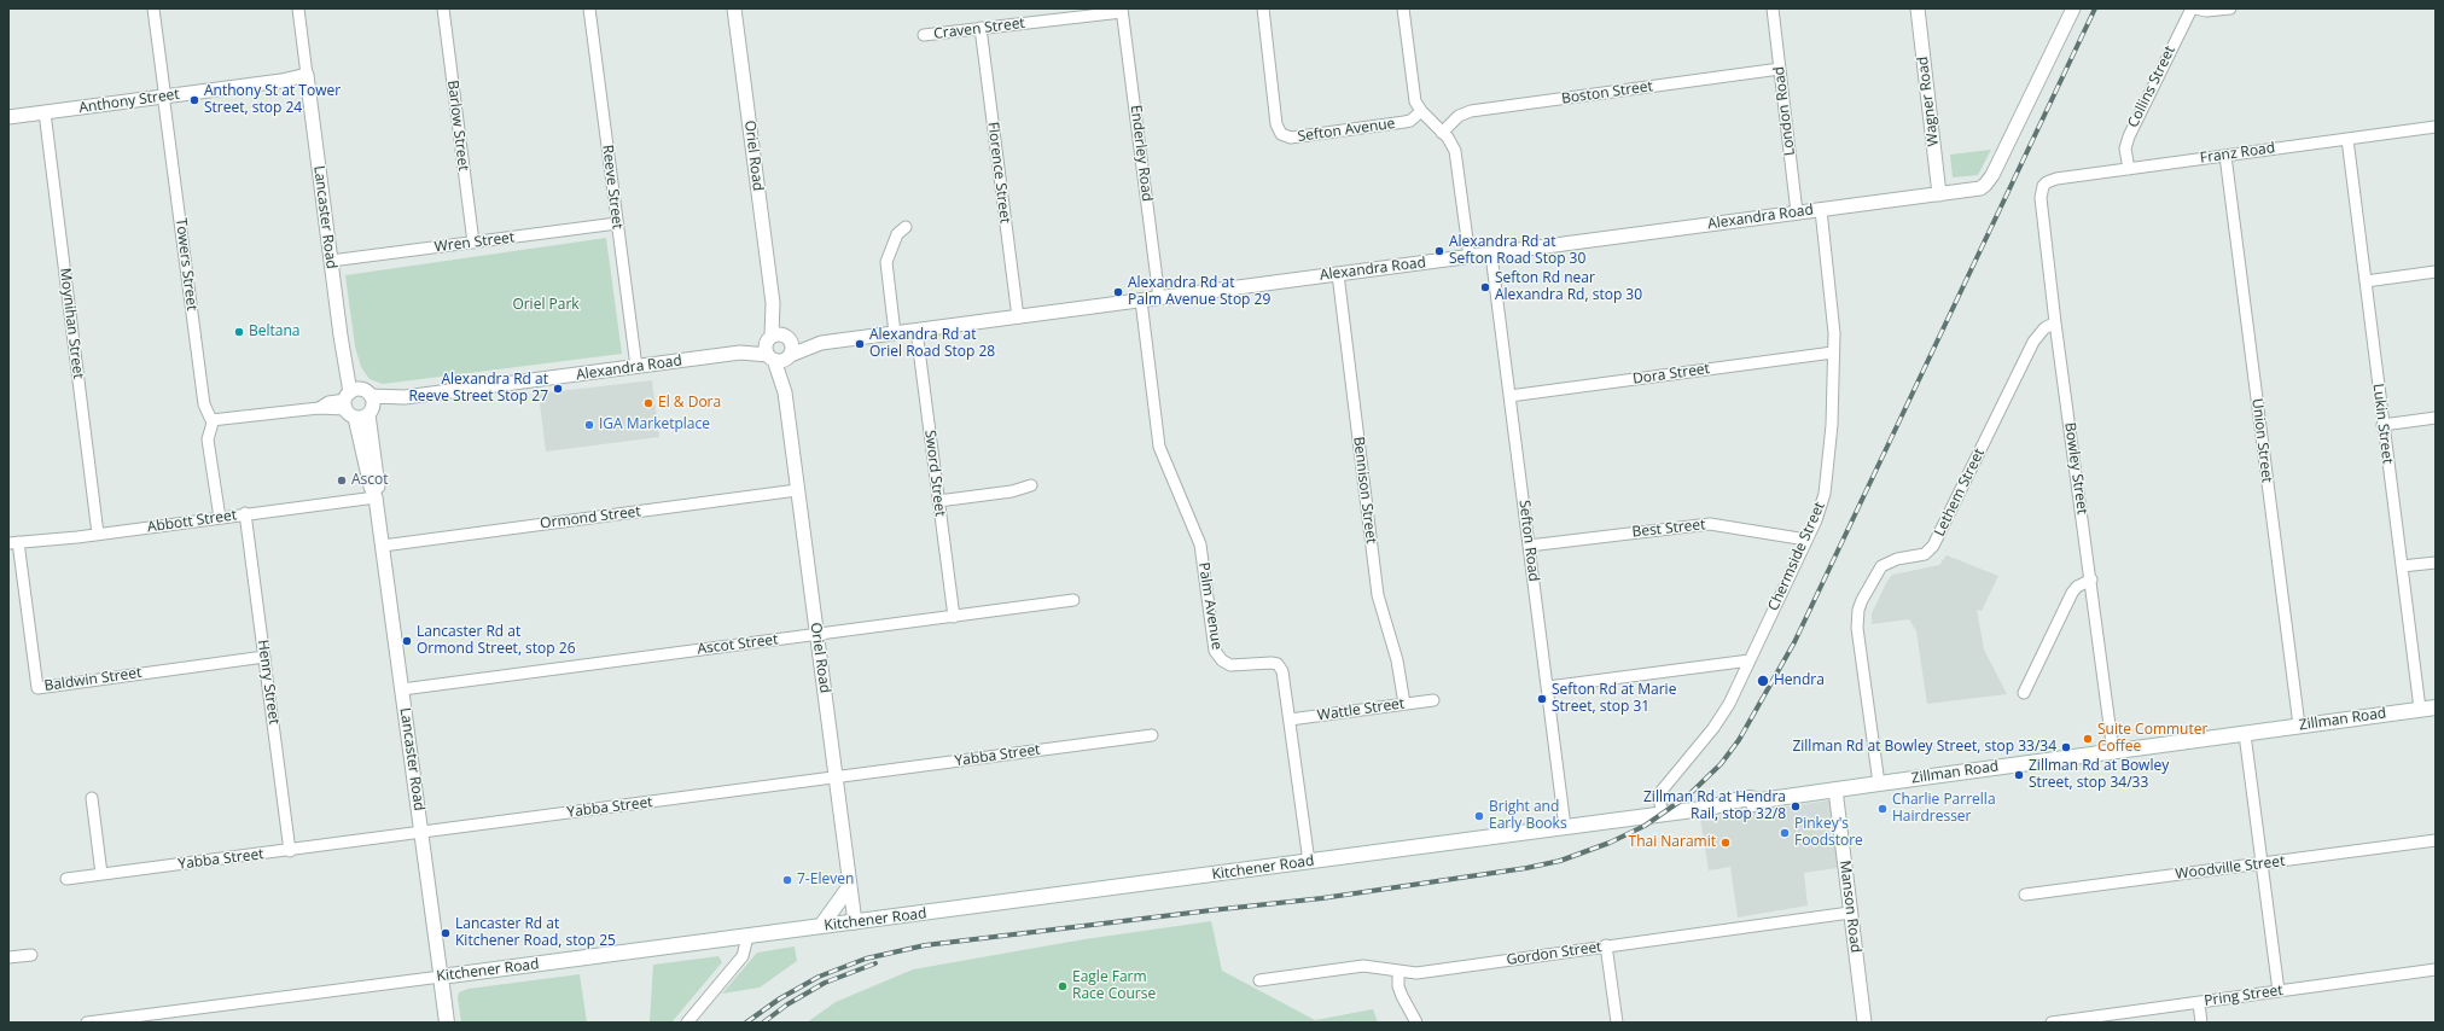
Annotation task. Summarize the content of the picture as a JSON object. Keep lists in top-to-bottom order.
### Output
{
  "streets": {
    "main road": ["Lancaster Road", "Zillman Road", "Kitchener Road"],
    "street": [
      "Craven Street",
      "Collins Street",
      "Boston Street",
      "Anthony Street",
      "Wagner Road",
      "London Road",
      "Barlow Street",
      "Sefton Avenue",
      "Enderley Road",
      "Franz Road",
      "Oriel Road",
      "Florence Street",
      "Reeve Street",
      "Alexandra Road",
      "Wren Street",
      "Towers Street",
      "Moynihan Street",
      "Dora Street",
      "Lukin Street",
      "Union Street",
      "Bowley Street",
      "Sword Street",
      "Bennison Street",
      "Lethem Street",
      "Ormond Street",
      "Abbott Street",
      "Best Street",
      "Sefton Road",
      "Chermside Street",
      "Palm Avenue",
      "Ascot Street",
      "Baldwin Street",
      "Henry Street",
      "Wattle Street",
      "Yabba Street",
      "Woodville Street",
      "Manson Road",
      "Gordon Street",
      "Pring Street"
    ]
  },
  "crossings": [
    ["Craven Street", "Enderley Road"],
    ["Craven Street", "Florence Street"],
    ["Collins Street", "Franz Road"],
    ["Boston Street", "London Road"],
    ["Anthony Street", "Lancaster Road"],
    ["Anthony Street", "Towers Street"],
    ["Anthony Street", "Moynihan Street"],
    ["Wagner Road", "Alexandra Road"],
    ["London Road", "Alexandra Road"],
    ["Barlow Street", "Wren Street"],
    ["Enderley Road", "Alexandra Road"],
    ["Franz Road", "Lukin Street"],
    ["Franz Road", "Union Street"],
    ["Franz Road", "Bowley Street"],
    ["Oriel Road", "Alexandra Road"],
    ["Oriel Road", "Ormond Street"],
    ["Oriel Road", "Ascot Street"],
    ["Oriel Road", "Yabba Street"],
    ["Oriel Road", "Kitchener Road"],
    ["Florence Street", "Alexandra Road"],
    ["Reeve Street", "Alexandra Road"],
    ["Reeve Street", "Wren Street"],
    ["Lancaster Road", "Alexandra Road"],
    ["Lancaster Road", "Wren Street"],
    ["Lancaster Road", "Ormond Street"],
    ["Lancaster Road", "Abbott Street"],
    ["Lancaster Road", "Ascot Street"],
    ["Lancaster Road", "Yabba Street"],
    ["Lancaster Road", "Kitchener Road"],
    ["Alexandra Road", "Towers Street"],
    ["Alexandra Road", "Sword Street"],
    ["Alexandra Road", "Bennison Street"],
    ["Alexandra Road", "Sefton Road"],
    ["Alexandra Road", "Chermside Street"],
    ["Alexandra Road", "Palm Avenue"],
    ["Moynihan Street", "Abbott Street"],
    ["Dora Street", "Sefton Road"],
    ["Dora Street", "Chermside Street"],
    ["Lukin Street", "Zillman Road"],
    ["Union Street", "Zillman Road"],
    ["Bowley Street", "Lethem Street"],
    ["Bowley Street", "Zillman Road"],
    ["Sword Street", "Ascot Street"],
    ["Bennison Street", "Wattle Street"],
    ["Lethem Street", "Zillman Road"],
    ["Abbott Street", "Baldwin Street"],
    ["Abbott Street", "Henry Street"],
    ["Best Street", "Sefton Road"],
    ["Best Street", "Chermside Street"],
    ["Sefton Road", "Kitchener Road"],
    ["Chermside Street", "Zillman Road"],
    ["Chermside Street", "Kitchener Road"],
    ["Palm Avenue", "Wattle Street"],
    ["Palm Avenue", "Kitchener Road"],
    ["Baldwin Street", "Henry Street"],
    ["Henry Street", "Yabba Street"],
    ["Zillman Road", "Kitchener Road"],
    ["Zillman Road", "Manson Road"],
    ["Manson Road", "Gordon Street"]
  ],
  "parks": ["Oriel Park"],
  "places": [
    "Anthony St at Tower Street, stop 24",
    "Alexandra Rd at Sefton Road Stop 30",
    "Sefton Rd near Alexandra Rd, stop 30",
    "Alexandra Rd at Palm Avenue Stop 29",
    "Beltana",
    "Alexandra Rd at Oriel Road Stop 28",
    "Alexandra Rd at Reeve Street Stop 27",
    "El & Dora",
    "IGA Marketplace",
    "Ascot",
    "Lancaster Rd at Ormond Street, stop 26",
    "Hendra",
    "Sefton Rd at Marie Street, stop 31",
    "Suite Commuter Coffee",
    "Zillman Rd at Bowley Street, stop 33/34",
    "Zillman Rd at Bowley Street, stop 34/33",
    "Zillman Rd at Hendra Rail, stop 32/8",
    "Charlie Parrella Hairdresser",
    "Bright and Early Books",
    "Pinkey's Foodstore",
    "Thai Naramit",
    "7-Eleven",
    "Lancaster Rd at Kitchener Road, stop 25",
    "Eagle Farm Race Course"
  ]
}
